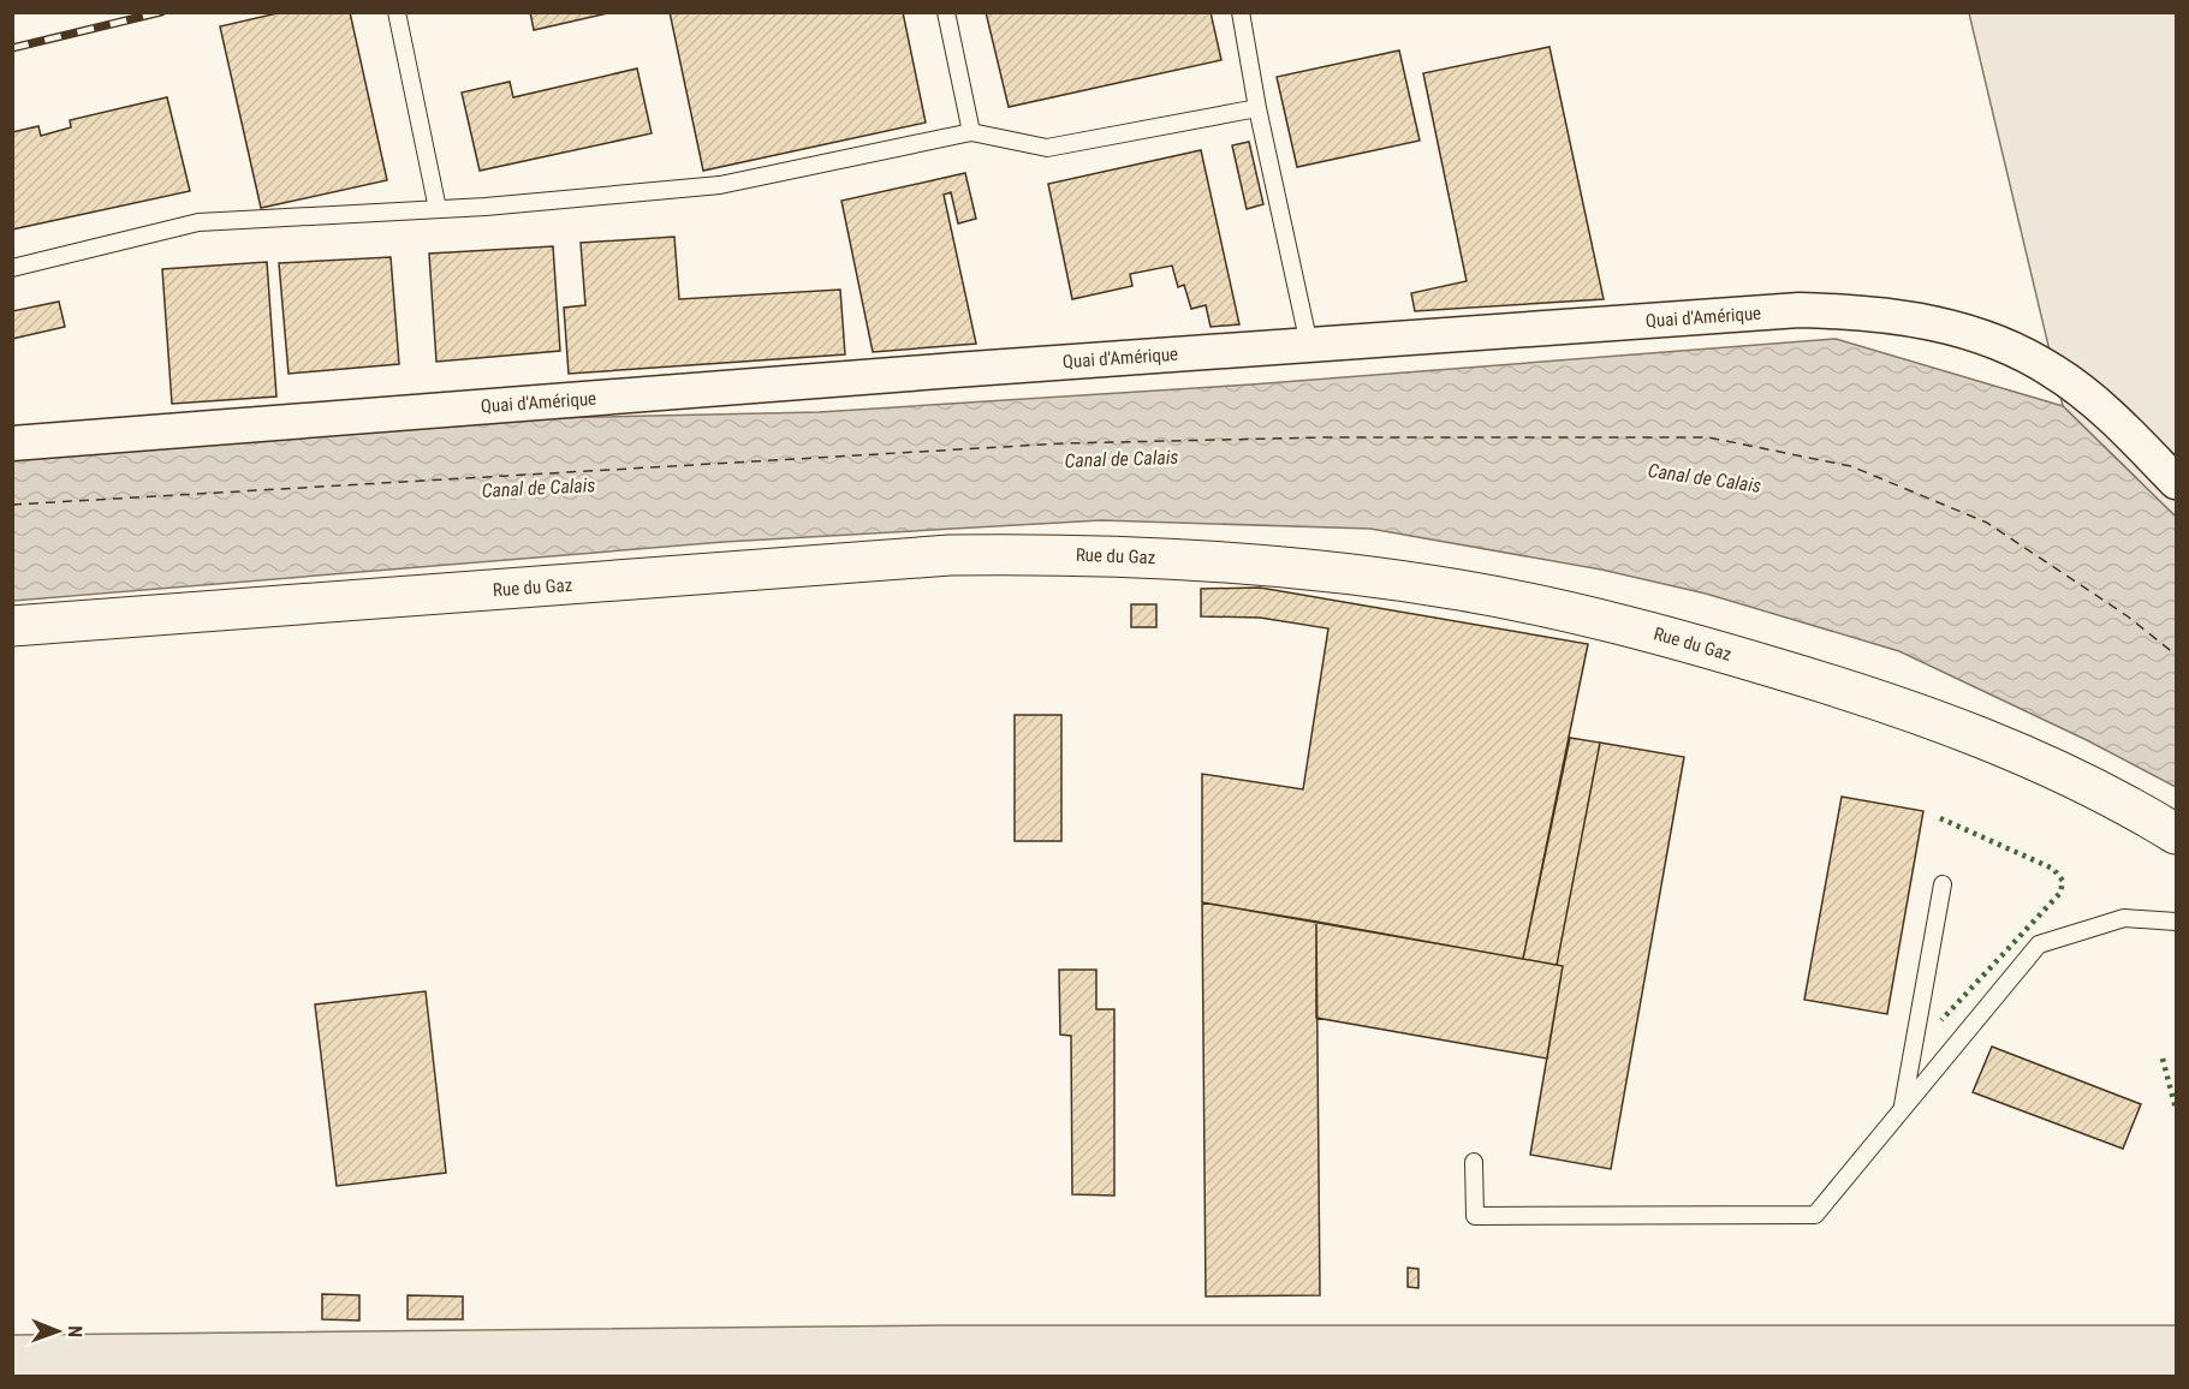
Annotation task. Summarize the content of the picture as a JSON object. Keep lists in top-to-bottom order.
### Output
{
  "streets": {
    "street": ["Quai d'Amérique", "Rue du Gaz"]
  },
  "water": ["Canal de Calais"],
  "north": "right"
}
